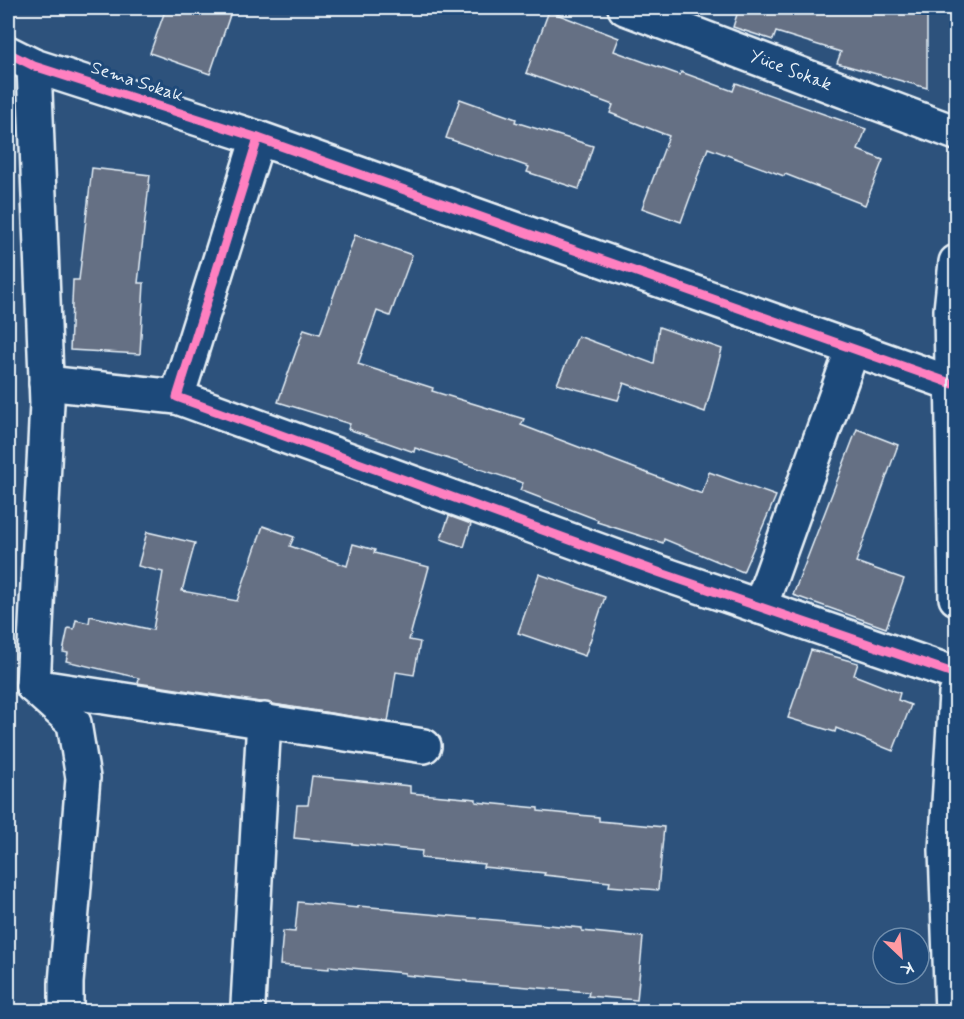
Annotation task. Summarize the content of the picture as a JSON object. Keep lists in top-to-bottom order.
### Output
{
  "streets": {
    "street": ["Yüce Sokak", "Sema Sokak"]
  },
  "north": "bottom right"
}
